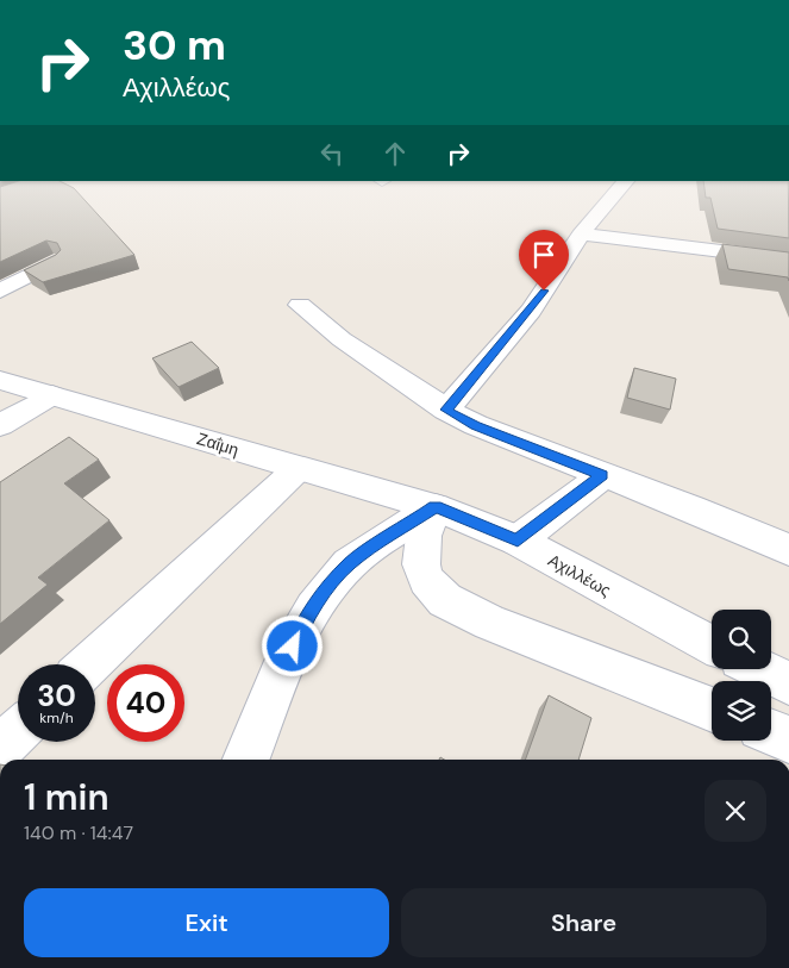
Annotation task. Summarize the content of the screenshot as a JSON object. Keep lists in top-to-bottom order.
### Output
{
  "streets": {
    "street": ["Ζαΐμη", "Αχιλλέως"]
  },
  "crossings": [
    ["Ζαΐμη", "Αχιλλέως"]
  ],
  "page": {
    "turn": ["30 m", "Αχιλλέως"],
    "speed": "30 km/h",
    "limit": "40",
    "heading": ["1 min", "140 m · 14:47"],
    "buttons": ["Exit", "Share"]
  }
}
